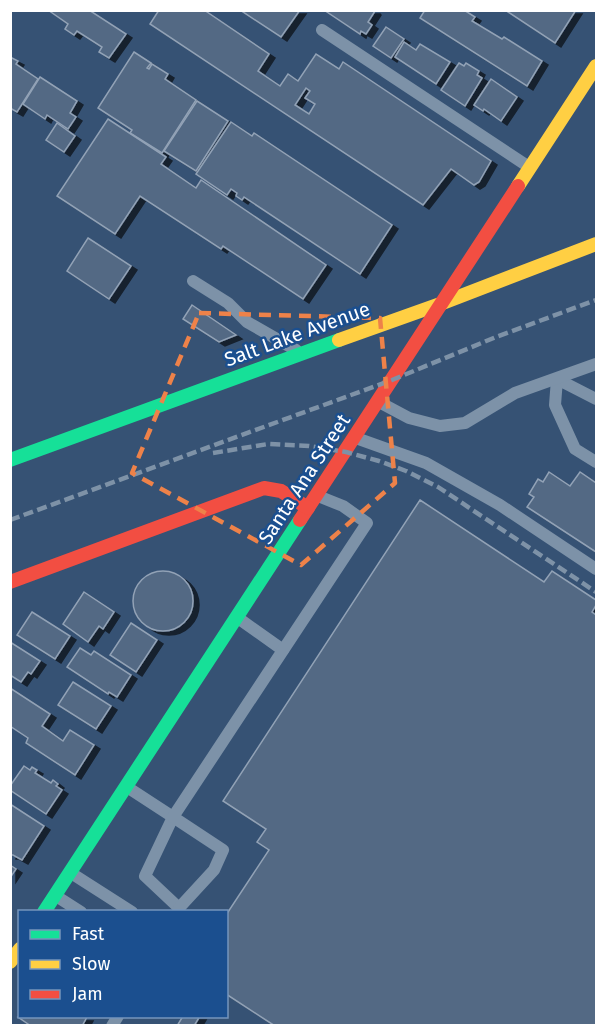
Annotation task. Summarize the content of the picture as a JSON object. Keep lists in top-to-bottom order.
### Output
{
  "streets": {
    "street": ["Salt Lake Avenue", "Santa Ana Street"]
  },
  "crossings": [
    ["Salt Lake Avenue", "Santa Ana Street"]
  ],
  "legend": ["Fast", "Slow", "Jam"]
}
